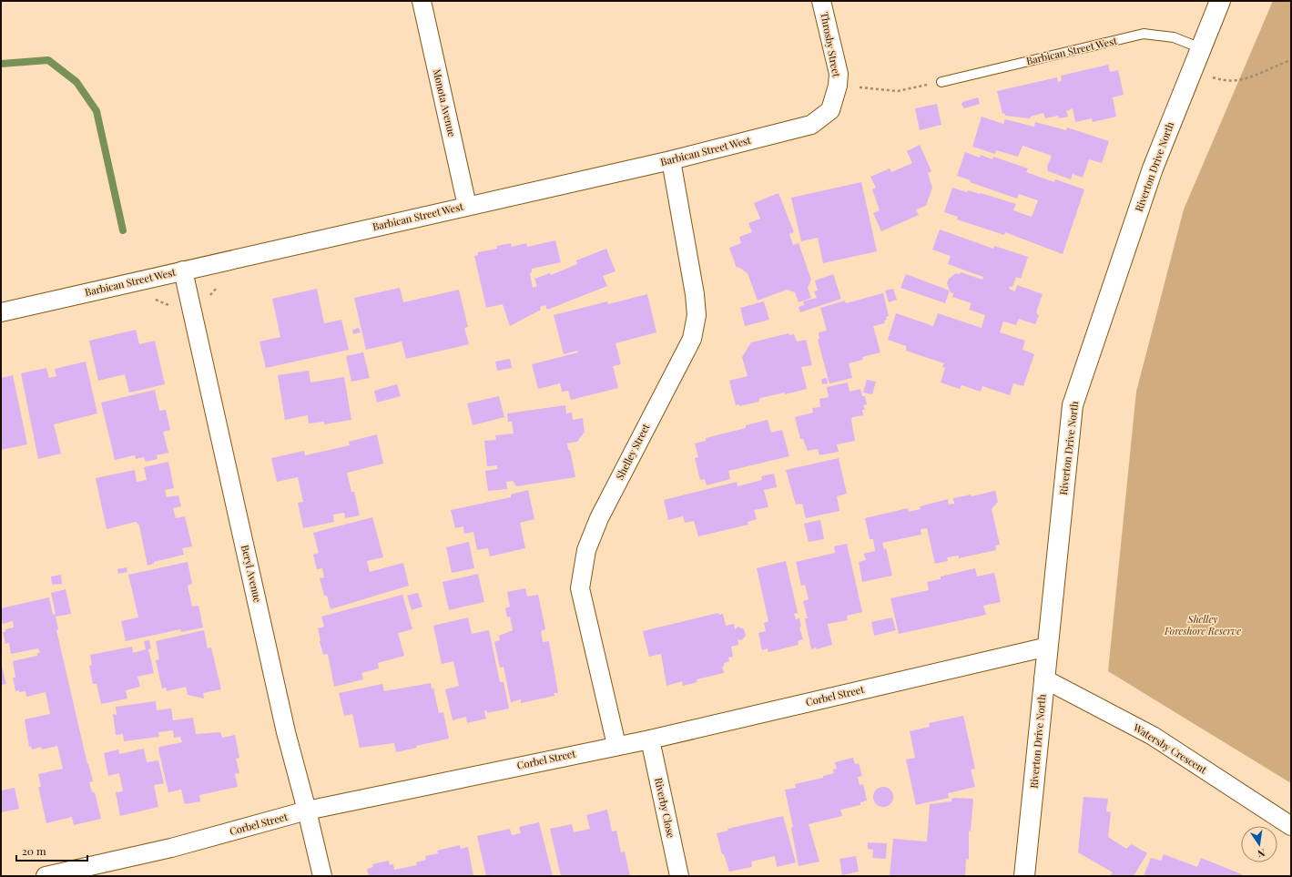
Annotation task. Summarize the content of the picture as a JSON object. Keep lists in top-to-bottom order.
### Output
{
  "streets": {
    "street": [
      "Throsby Street",
      "Barbican Street West",
      "Monota Avenue",
      "Riverton Drive North",
      "Shelley Street",
      "Beryl Avenue",
      "Corbel Street",
      "Watersby Crescent",
      "Riverby Close"
    ]
  },
  "crossings": [
    ["Throsby Street", "Barbican Street West"],
    ["Barbican Street West", "Monota Avenue"],
    ["Barbican Street West", "Riverton Drive North"],
    ["Barbican Street West", "Shelley Street"],
    ["Barbican Street West", "Beryl Avenue"],
    ["Riverton Drive North", "Corbel Street"],
    ["Riverton Drive North", "Watersby Crescent"],
    ["Shelley Street", "Corbel Street"],
    ["Beryl Avenue", "Corbel Street"],
    ["Corbel Street", "Riverby Close"]
  ],
  "parks": ["Shelley Foreshore Reserve"],
  "scale_bar": "20 m",
  "north": "bottom"
}
